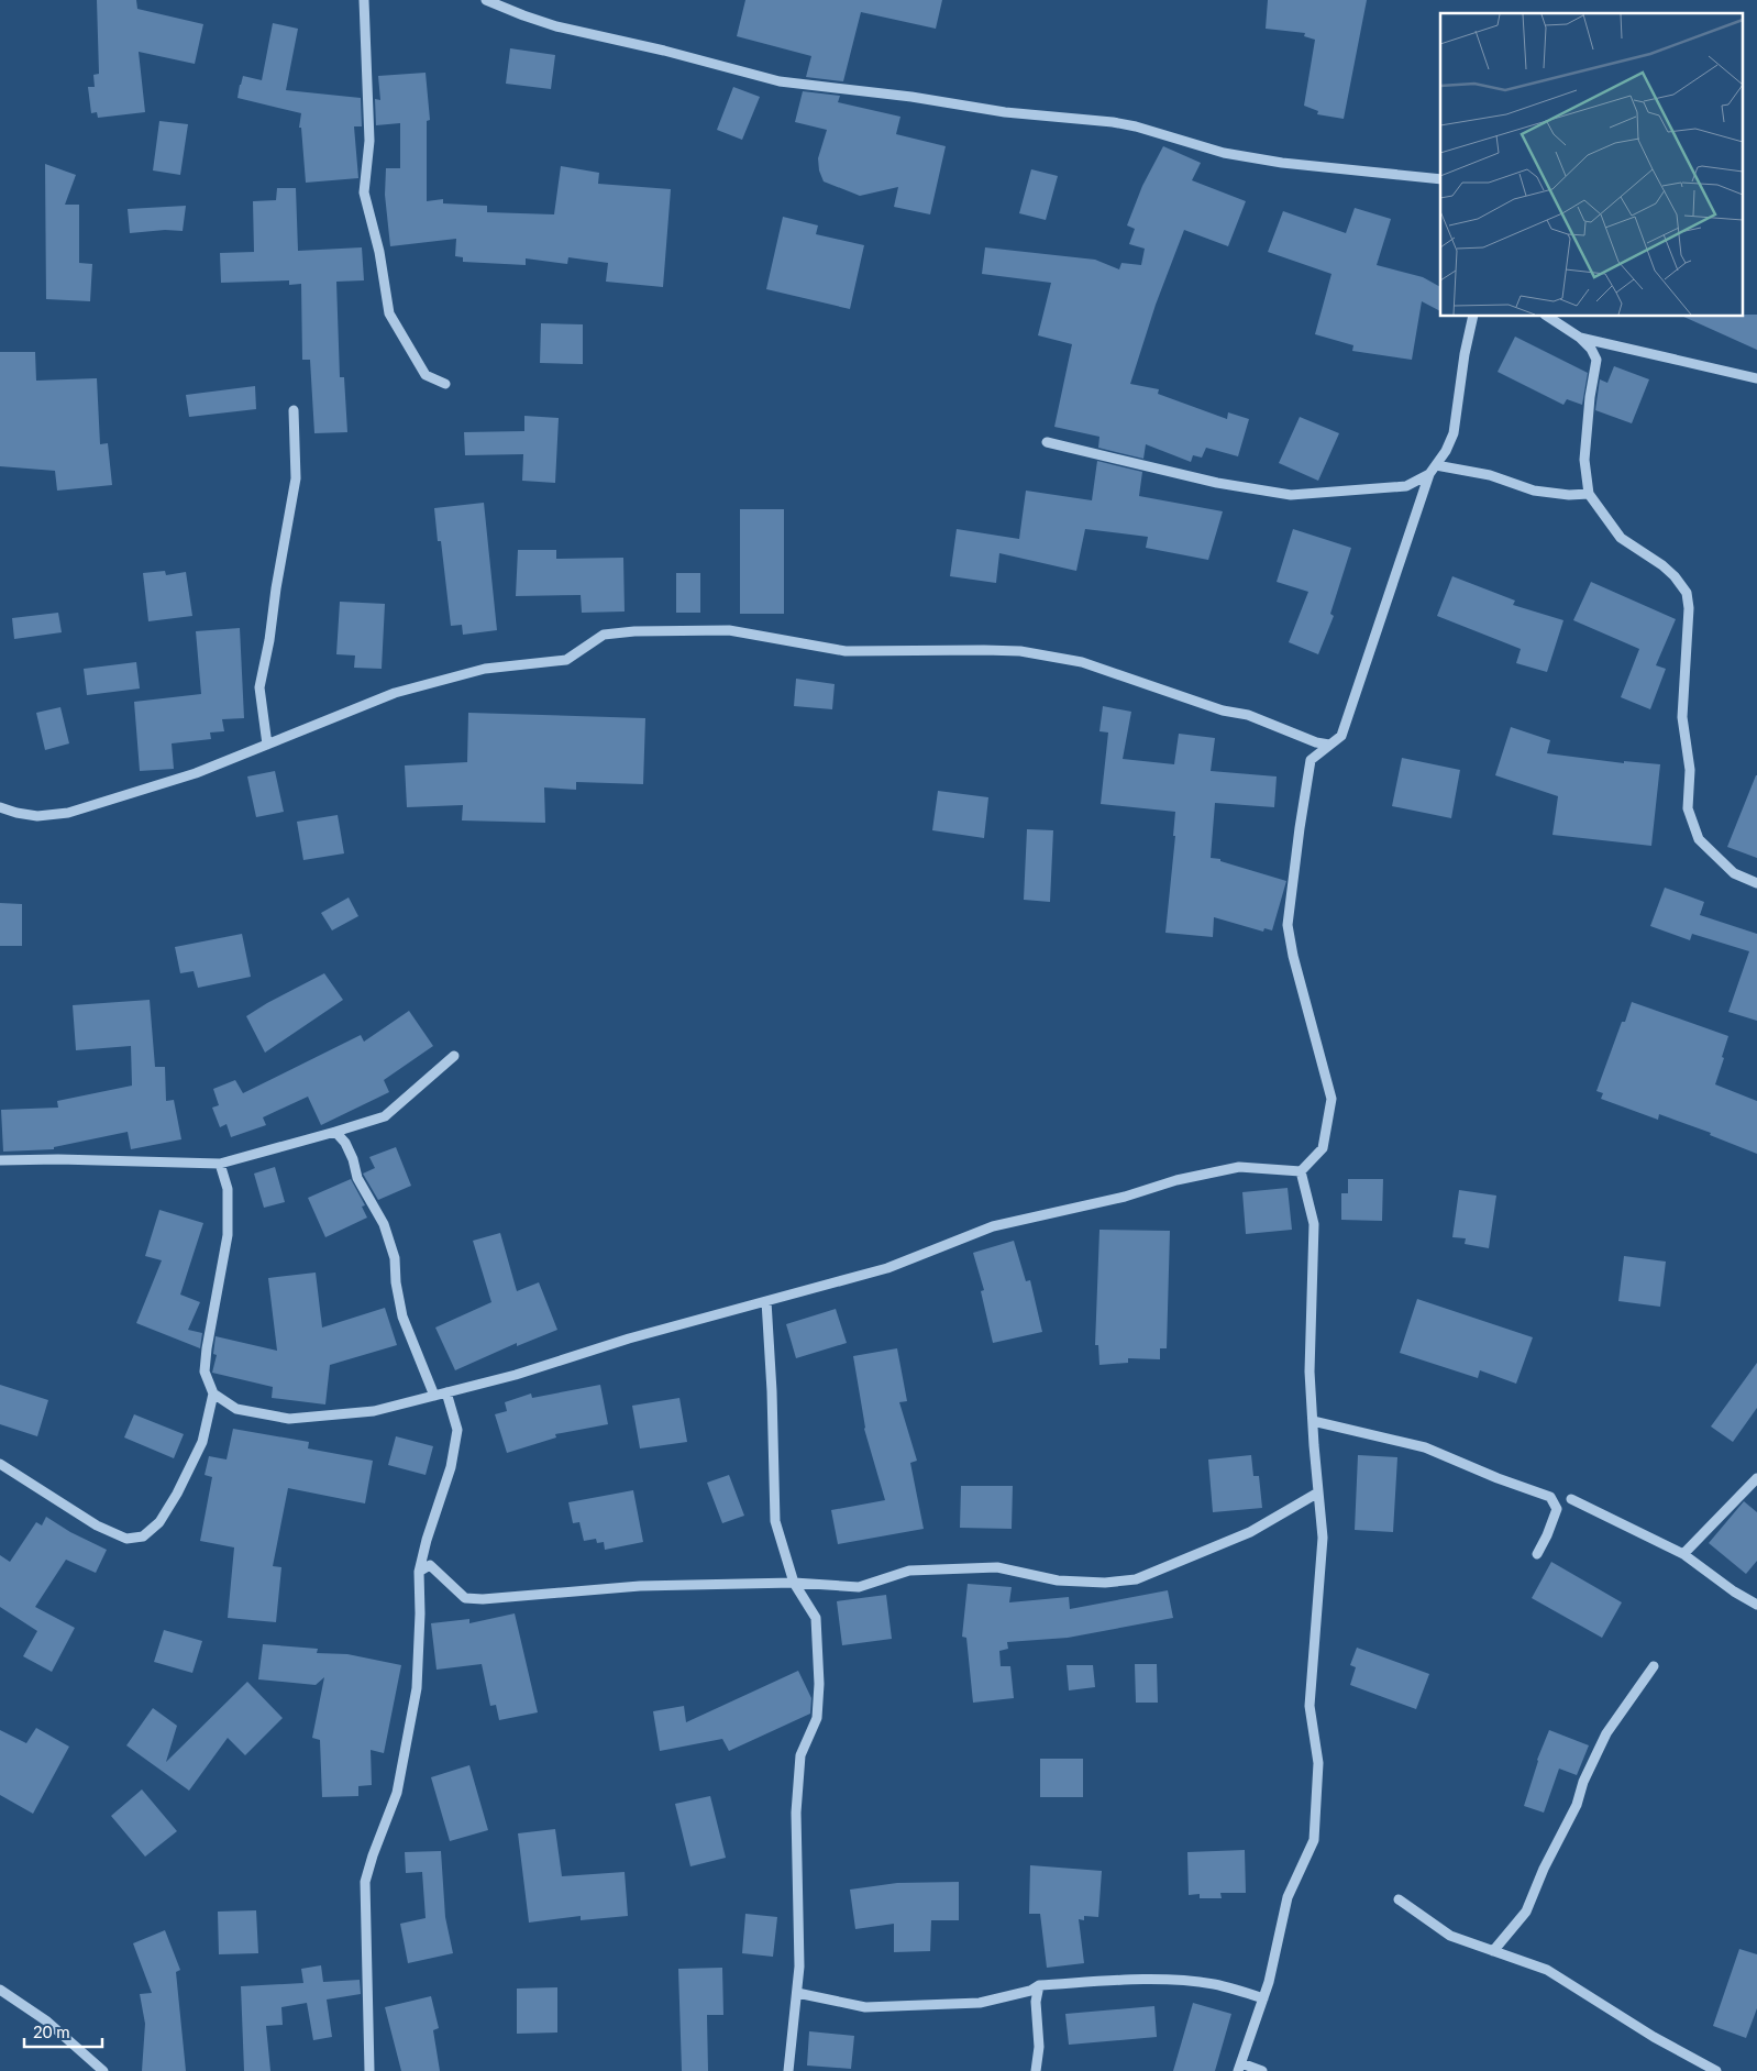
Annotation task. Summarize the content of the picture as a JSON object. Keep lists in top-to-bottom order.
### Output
{
  "scale_bar": "20 m"
}
